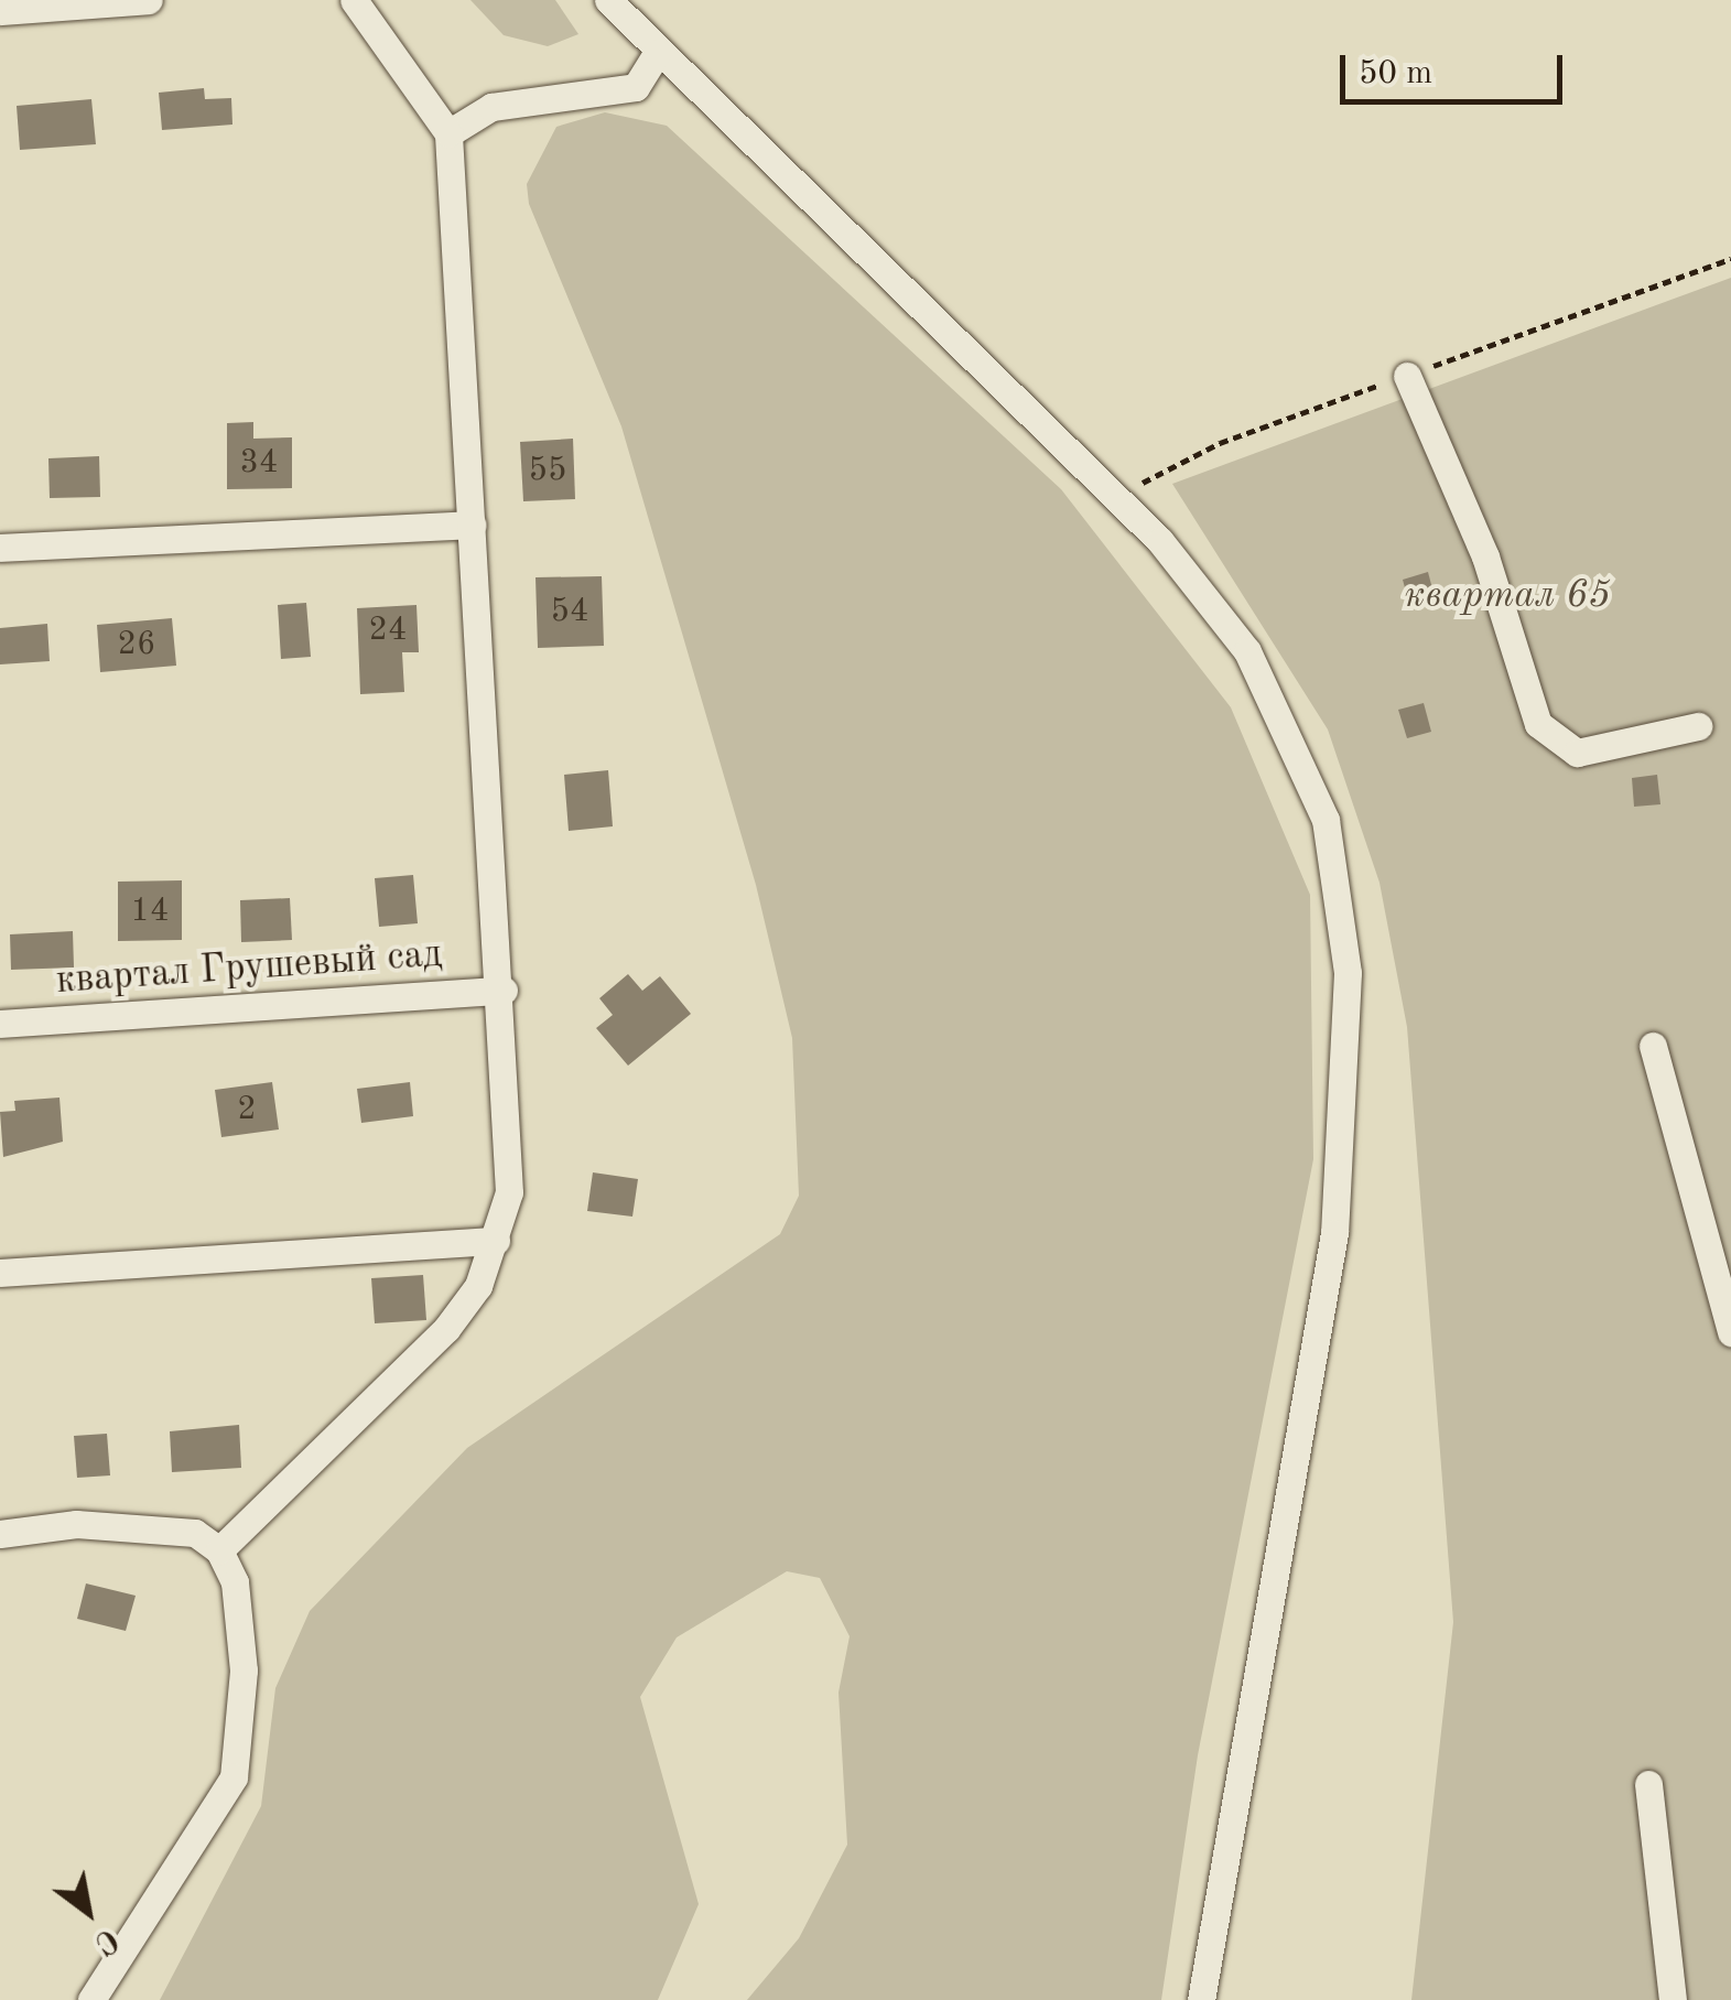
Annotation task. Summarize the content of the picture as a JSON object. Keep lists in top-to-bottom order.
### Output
{
  "streets": {
    "street": ["квартал Грушевый сад"]
  },
  "parks": ["квартал 65"],
  "house_numbers": [
    "34",
    "55",
    "54",
    "24",
    "26",
    "14",
    "2"
  ],
  "scale_bar": "50 m",
  "north": "bottom right"
}
